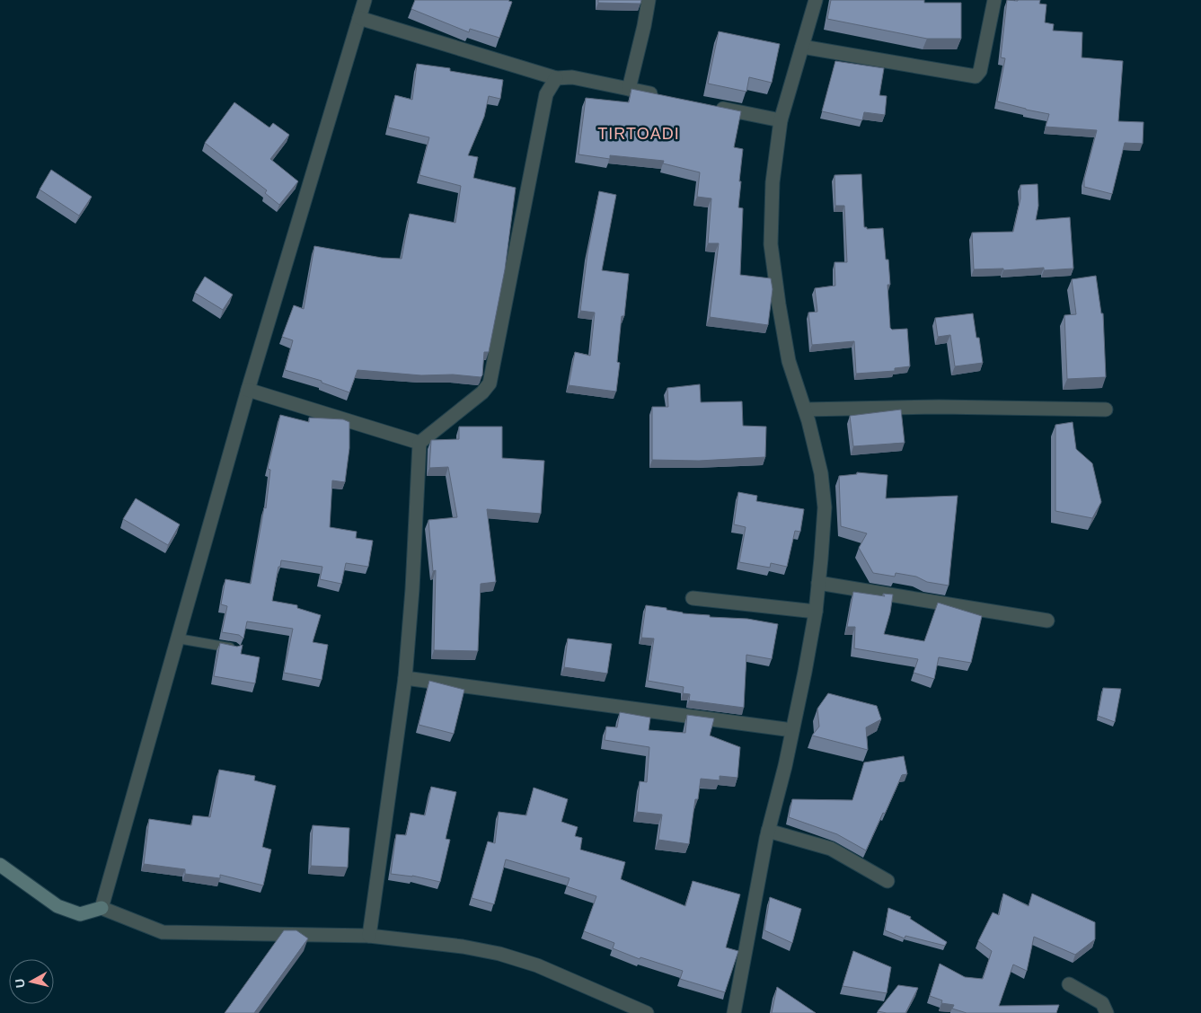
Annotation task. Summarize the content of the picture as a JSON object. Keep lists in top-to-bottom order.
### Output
{
  "districts": ["TIRTOADI"],
  "north": "left"
}
